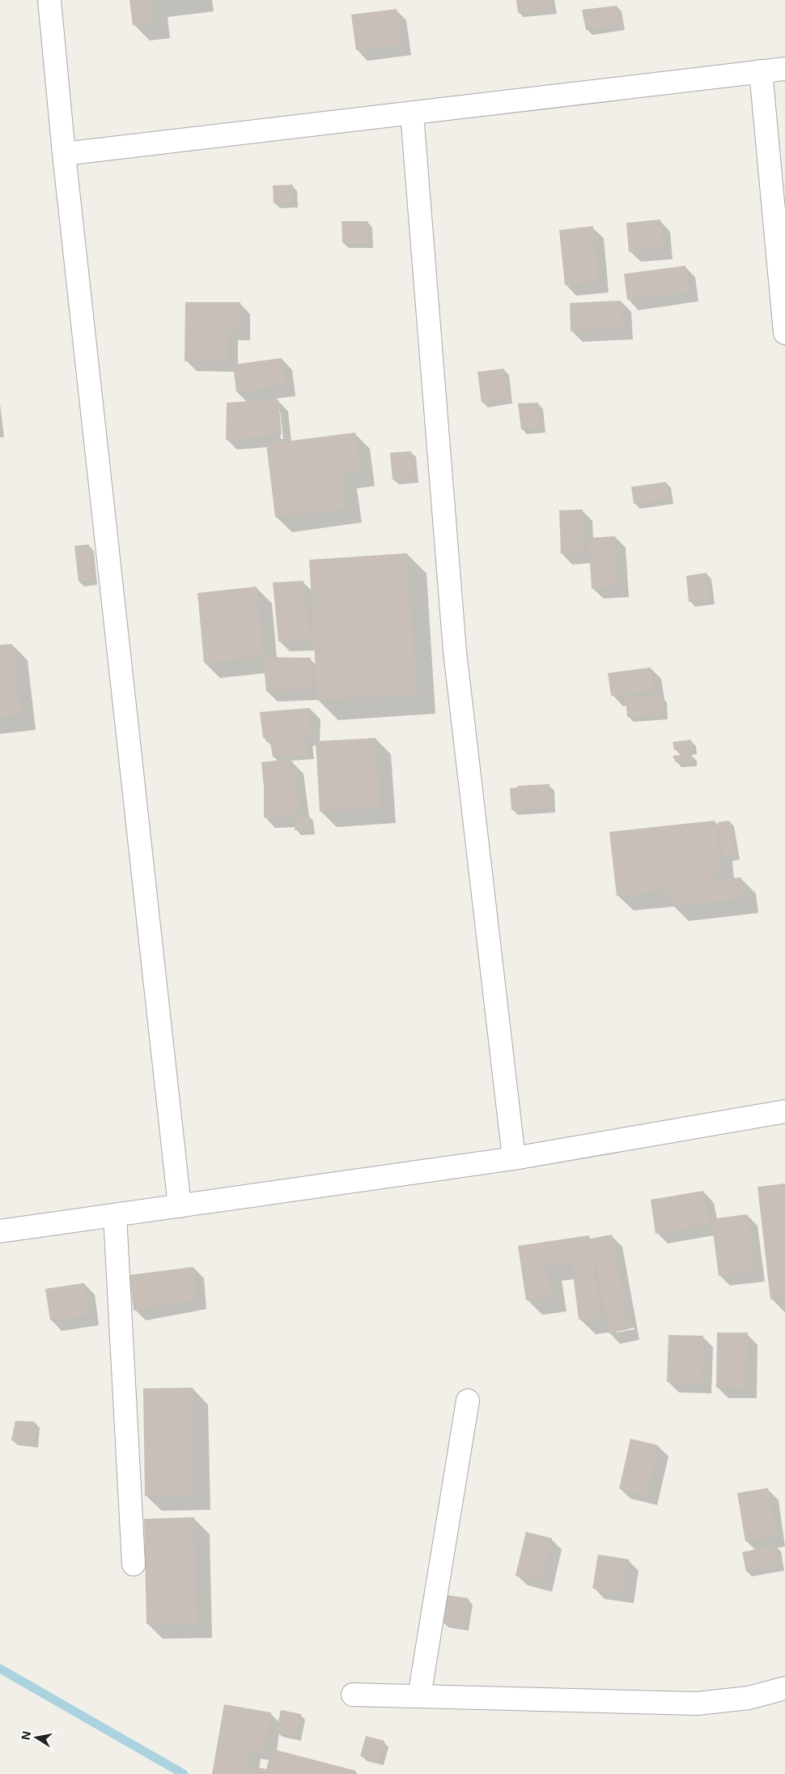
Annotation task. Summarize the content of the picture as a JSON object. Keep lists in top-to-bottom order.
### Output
{
  "north": "left"
}
